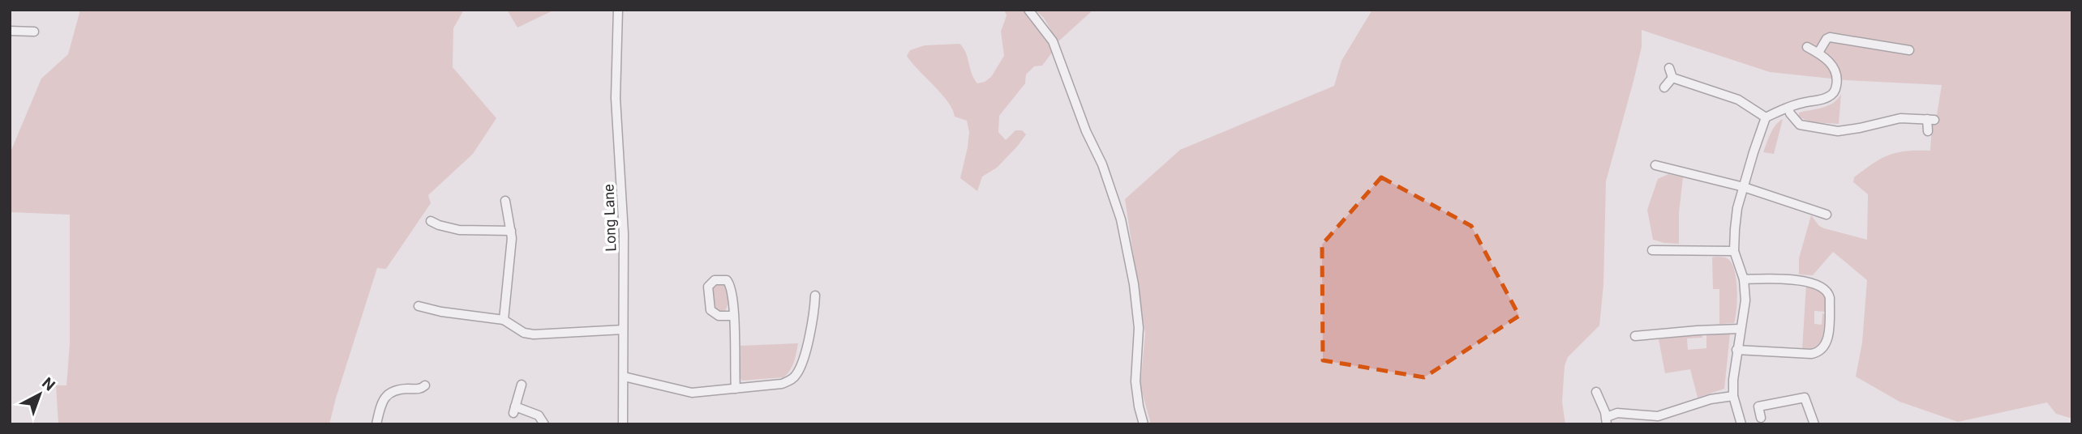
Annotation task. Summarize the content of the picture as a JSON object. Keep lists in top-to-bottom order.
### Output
{
  "streets": {
    "street": ["Long Lane"]
  },
  "north": "top right"
}
